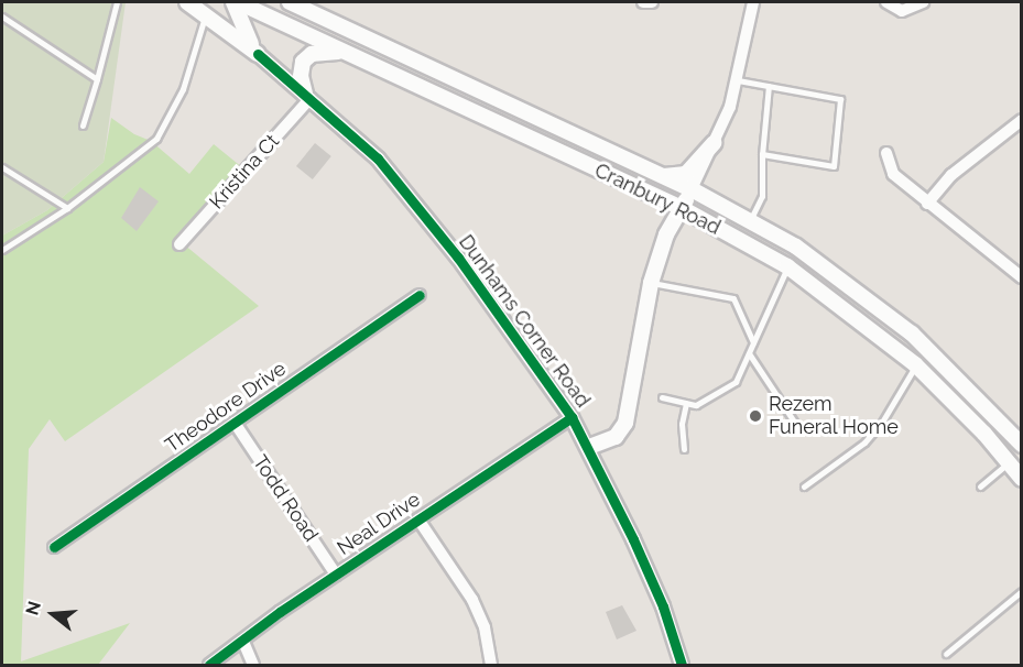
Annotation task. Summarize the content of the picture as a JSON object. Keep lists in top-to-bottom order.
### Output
{
  "streets": {
    "main road": ["Cranbury Road"],
    "street": [
      "Kristina Ct",
      "Dunhams Corner Road",
      "Theodore Drive",
      "Todd Road",
      "Neal Drive"
    ]
  },
  "crossings": [
    ["Kristina Ct", "Dunhams Corner Road"],
    ["Dunhams Corner Road", "Neal Drive"],
    ["Theodore Drive", "Todd Road"],
    ["Todd Road", "Neal Drive"]
  ],
  "places": ["Rezem Funeral Home"],
  "north": "left"
}
